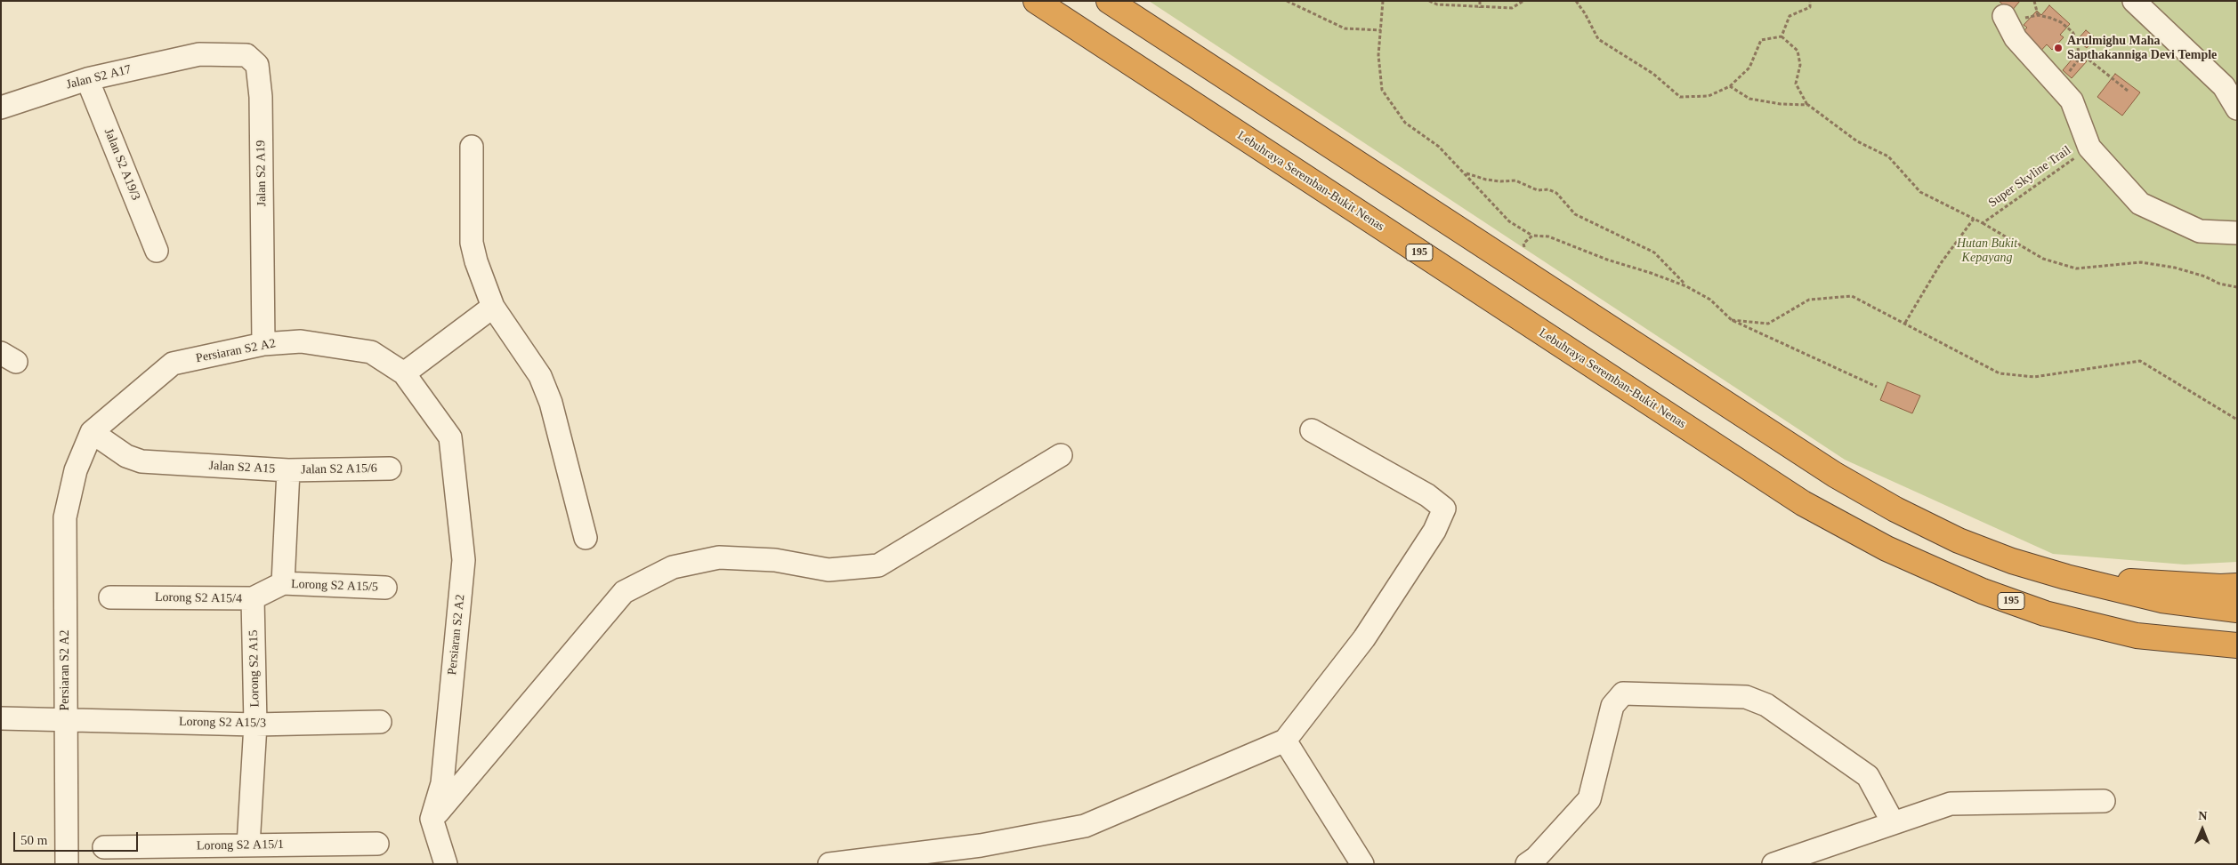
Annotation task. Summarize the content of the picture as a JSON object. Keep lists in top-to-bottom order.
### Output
{
  "streets": {
    "highway": ["Lebuhraya Seremban-Bukit Nenas", "195"],
    "street": [
      "Jalan S2 A17",
      "Jalan S2 A19/3",
      "Jalan S2 A19",
      "Persiaran S2 A2",
      "Jalan S2 A15",
      "Jalan S2 A15/6",
      "Lorong S2 A15/5",
      "Lorong S2 A15/4",
      "Lorong S2 A15",
      "Lorong S2 A15/3",
      "Lorong S2 A15/1"
    ],
    "path": ["Super Skyline Trail"]
  },
  "crossings": [
    ["Jalan S2 A17", "Jalan S2 A19/3"],
    ["Jalan S2 A17", "Jalan S2 A19"],
    ["Jalan S2 A19", "Persiaran S2 A2"],
    ["Persiaran S2 A2", "Jalan S2 A15"],
    ["Persiaran S2 A2", "Lorong S2 A15/3"],
    ["Jalan S2 A15", "Jalan S2 A15/6"],
    ["Jalan S2 A15", "Lorong S2 A15/5"],
    ["Jalan S2 A15", "Lorong S2 A15/4"],
    ["Lorong S2 A15/5", "Lorong S2 A15/4"],
    ["Lorong S2 A15/4", "Lorong S2 A15"],
    ["Lorong S2 A15", "Lorong S2 A15/3"],
    ["Lorong S2 A15", "Lorong S2 A15/1"]
  ],
  "parks": ["Hutan Bukit Kepayang"],
  "places": ["Arulmighu Maha Sapthakanniga Devi Temple"],
  "scale_bar": "50 m",
  "north": "top"
}
